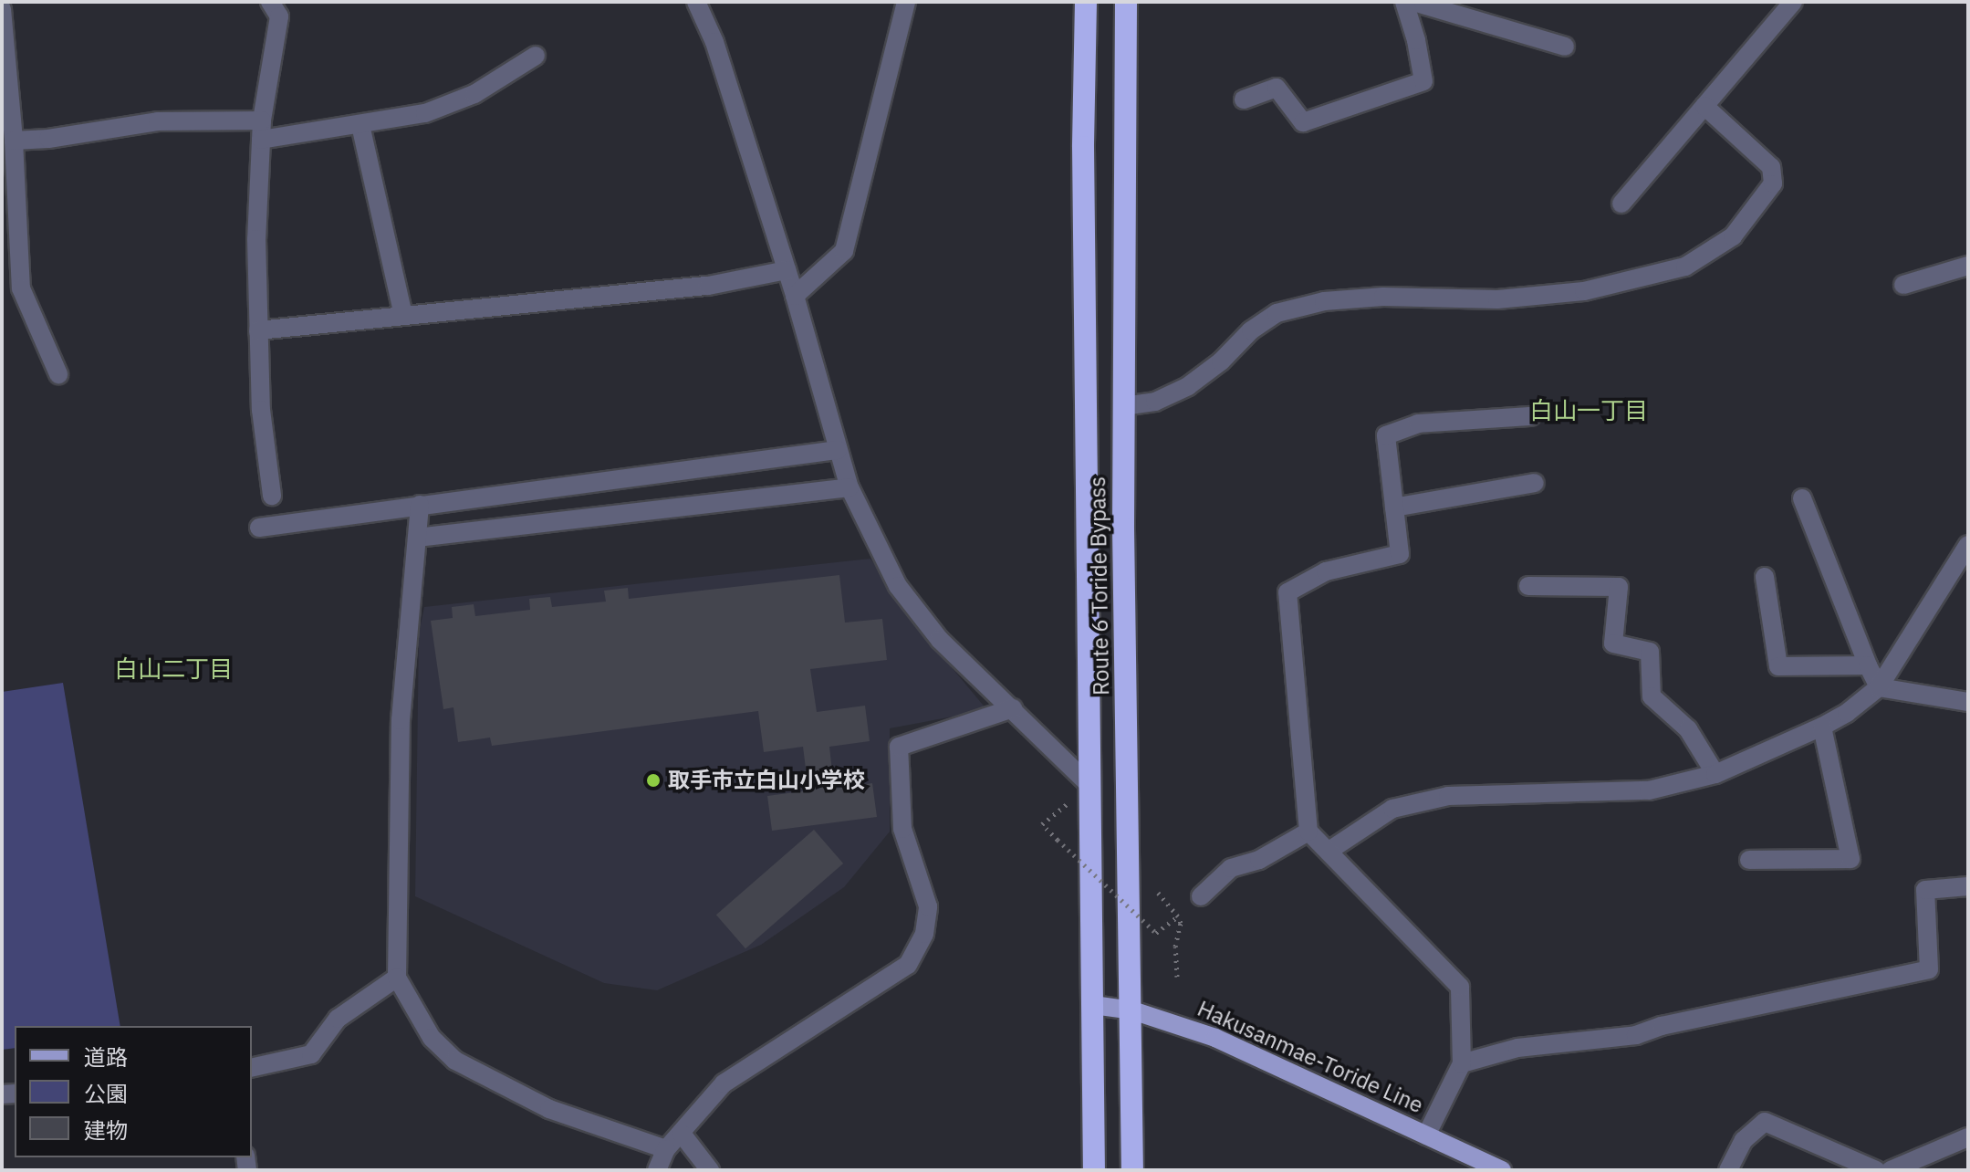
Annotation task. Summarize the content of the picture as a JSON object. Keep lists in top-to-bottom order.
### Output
{
  "streets": {
    "highway": ["Route 6 Toride Bypass"],
    "main road": ["Hakusanmae-Toride Line"]
  },
  "crossings": [
    ["Route 6 Toride Bypass", "Hakusanmae-Toride Line"]
  ],
  "districts": ["白山一丁目", "白山二丁目"],
  "places": ["取手市立白山小学校"],
  "legend": ["道路", "公園", "建物"]
}
